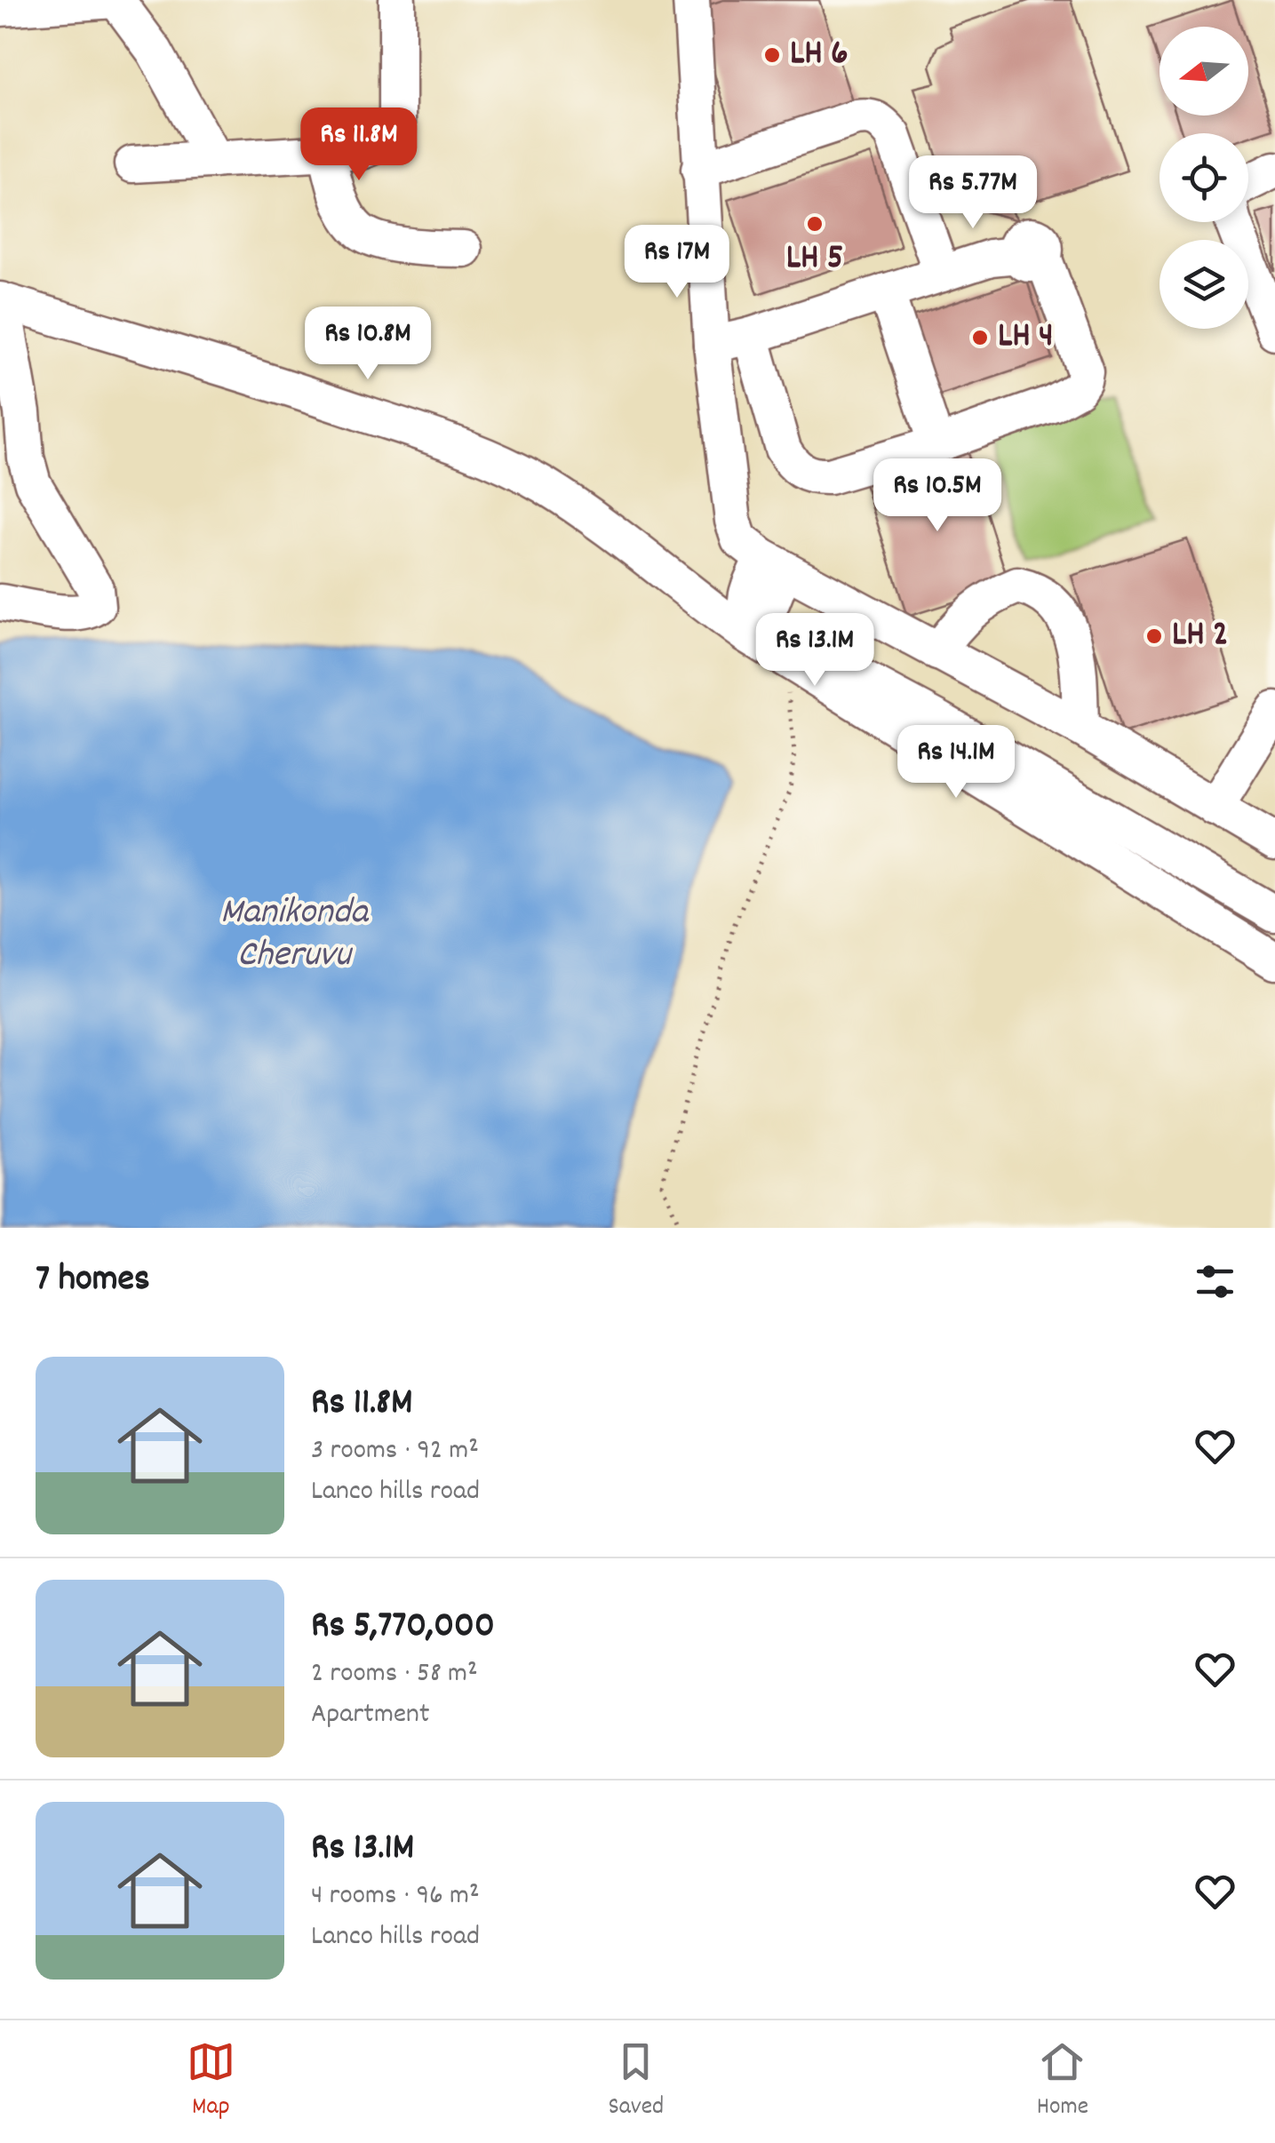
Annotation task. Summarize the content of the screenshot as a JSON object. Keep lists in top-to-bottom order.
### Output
{
  "water": ["Manikonda Cheruvu"],
  "places": [
    "LH 6",
    "LH 5",
    "LH 4",
    "LH 2"
  ],
  "north": "left",
  "page": {
    "price": [
      "Rs 11.8M",
      "Rs 5.77M",
      "Rs 17M",
      "Rs 10.8M",
      "Rs 10.5M",
      "Rs 13.1M",
      "Rs 14.1M"
    ],
    "heading": "7 homes",
    "list": [
      {
        "name": "Rs 11.8M",
        "note": "3 rooms · 92 m² · Lanco hills road"
      },
      {
        "name": "Rs 5,770,000",
        "note": "2 rooms · 58 m² · Apartment"
      },
      {
        "name": "Rs 13.1M",
        "note": "4 rooms · 96 m² · Lanco hills road"
      }
    ],
    "tabs": ["Map", "Saved", "Home"]
  }
}
